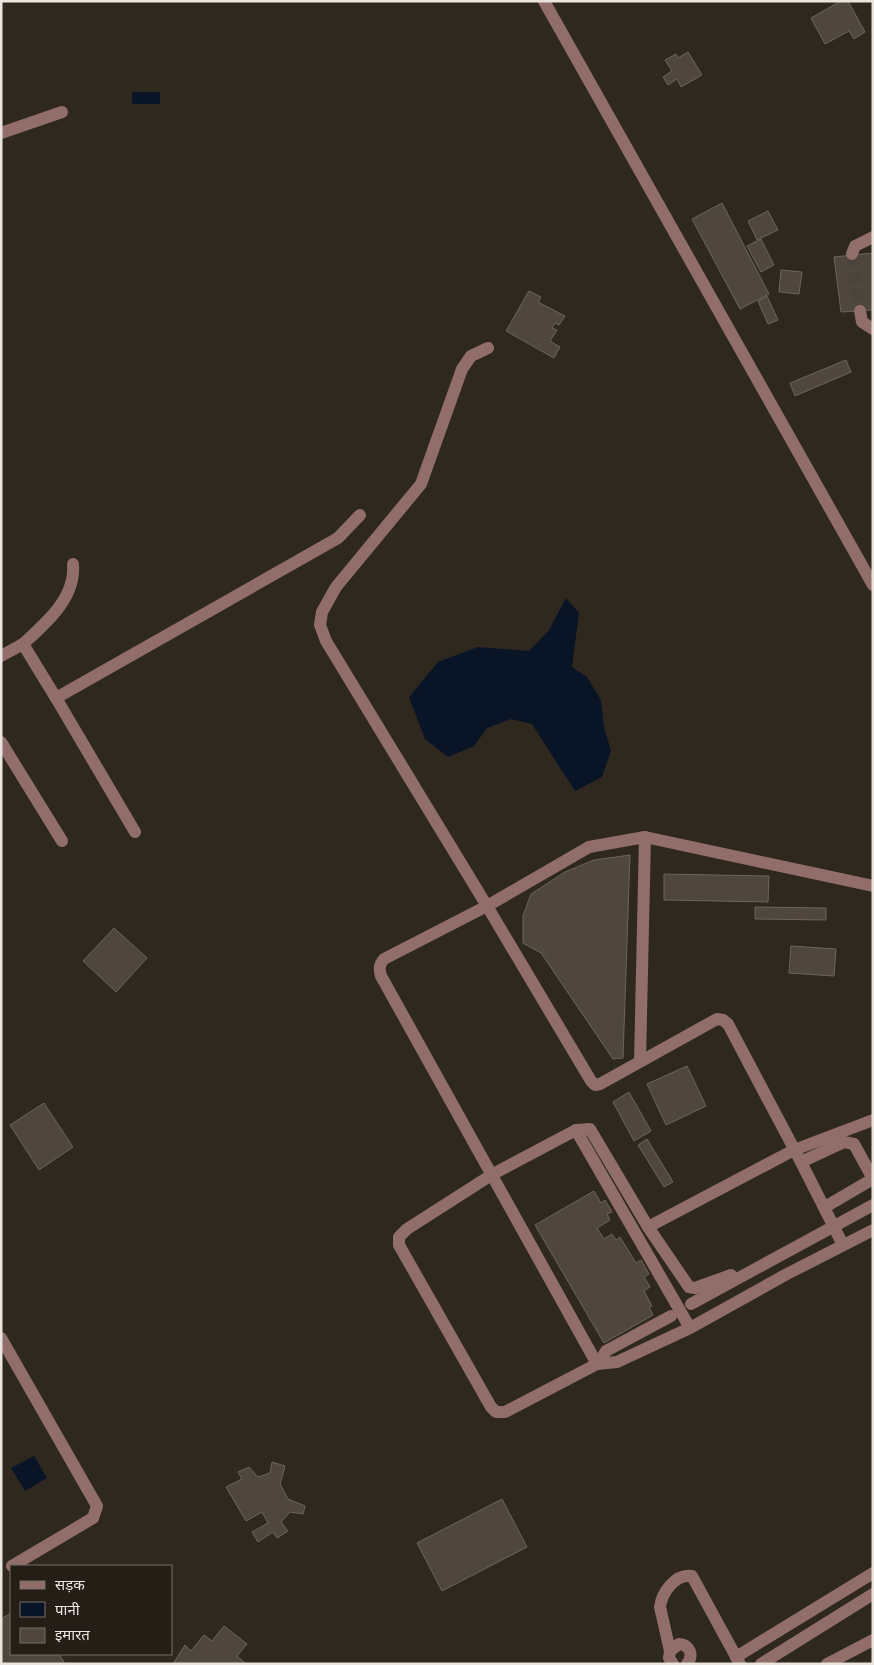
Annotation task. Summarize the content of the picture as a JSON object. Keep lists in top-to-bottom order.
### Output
{
  "legend": ["सड़क", "पानी", "इमारत"]
}
